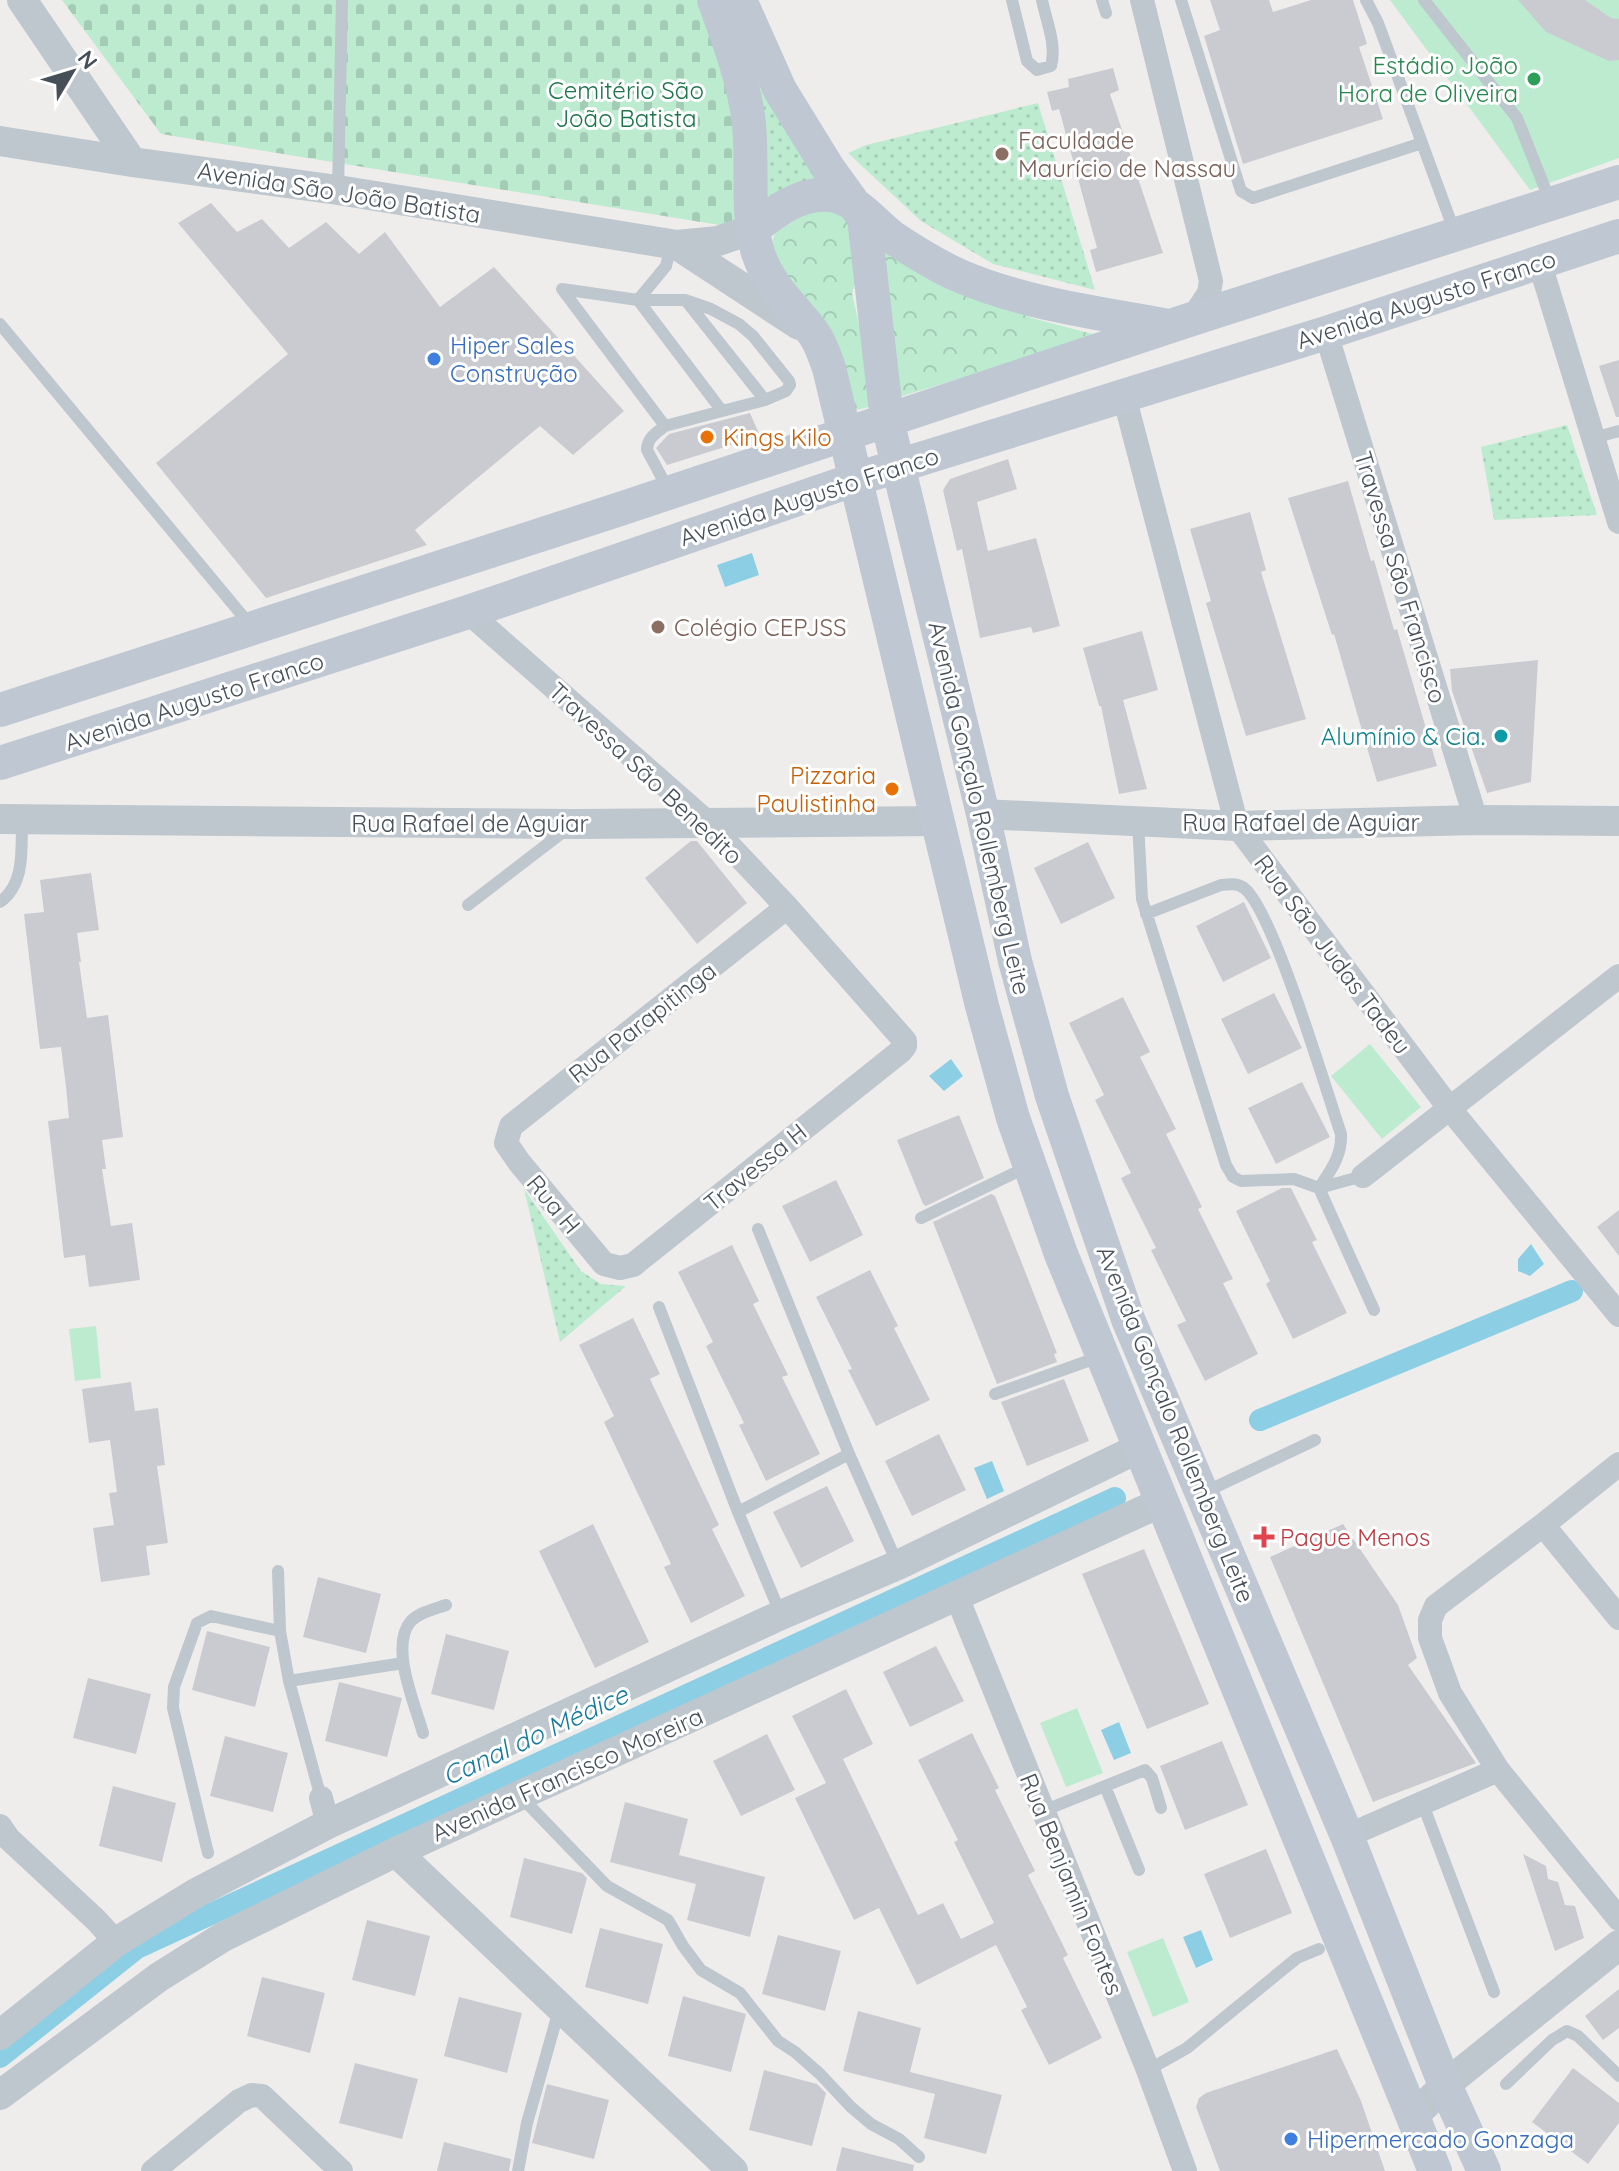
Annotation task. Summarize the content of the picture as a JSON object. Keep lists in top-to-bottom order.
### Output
{
  "streets": {
    "main road": ["Avenida Augusto Franco", "Avenida Gonçalo Rollemberg Leite"],
    "street": [
      "Avenida São João Batista",
      "Travessa São Francisco",
      "Travessa São Benedito",
      "Rua Rafael de Aguiar",
      "Rua São Judas Tadeu",
      "Rua Parapitinga",
      "Travessa H",
      "Rua H",
      "Avenida Francisco Moreira",
      "Rua Benjamin Fontes"
    ]
  },
  "crossings": [
    ["Avenida Augusto Franco", "Travessa São Francisco"],
    ["Avenida Augusto Franco", "Travessa São Benedito"],
    ["Avenida Augusto Franco", "Avenida Gonçalo Rollemberg Leite"],
    ["Avenida Augusto Franco", "Rua São Judas Tadeu"],
    ["Travessa São Francisco", "Rua Rafael de Aguiar"],
    ["Travessa São Benedito", "Rua Rafael de Aguiar"],
    ["Travessa São Benedito", "Rua Parapitinga"],
    ["Travessa São Benedito", "Travessa H"],
    ["Avenida Gonçalo Rollemberg Leite", "Rua Rafael de Aguiar"],
    ["Avenida Gonçalo Rollemberg Leite", "Avenida Francisco Moreira"],
    ["Rua Rafael de Aguiar", "Rua São Judas Tadeu"],
    ["Rua Parapitinga", "Rua H"],
    ["Travessa H", "Rua H"],
    ["Avenida Francisco Moreira", "Rua Benjamin Fontes"]
  ],
  "water": ["Canal do Médice"],
  "parks": ["Cemitério São João Batista"],
  "places": {
    "other": [
      "Estádio João Hora de Oliveira",
      "Faculdade Maurício de Nassau",
      "Hiper Sales Construção",
      "Kings Kilo",
      "Colégio CEPJSS",
      "Alumínio & Cia.",
      "Pizzaria Paulistinha",
      "Hipermercado Gonzaga"
    ],
    "health": ["Pague Menos"]
  },
  "north": "top right"
}
